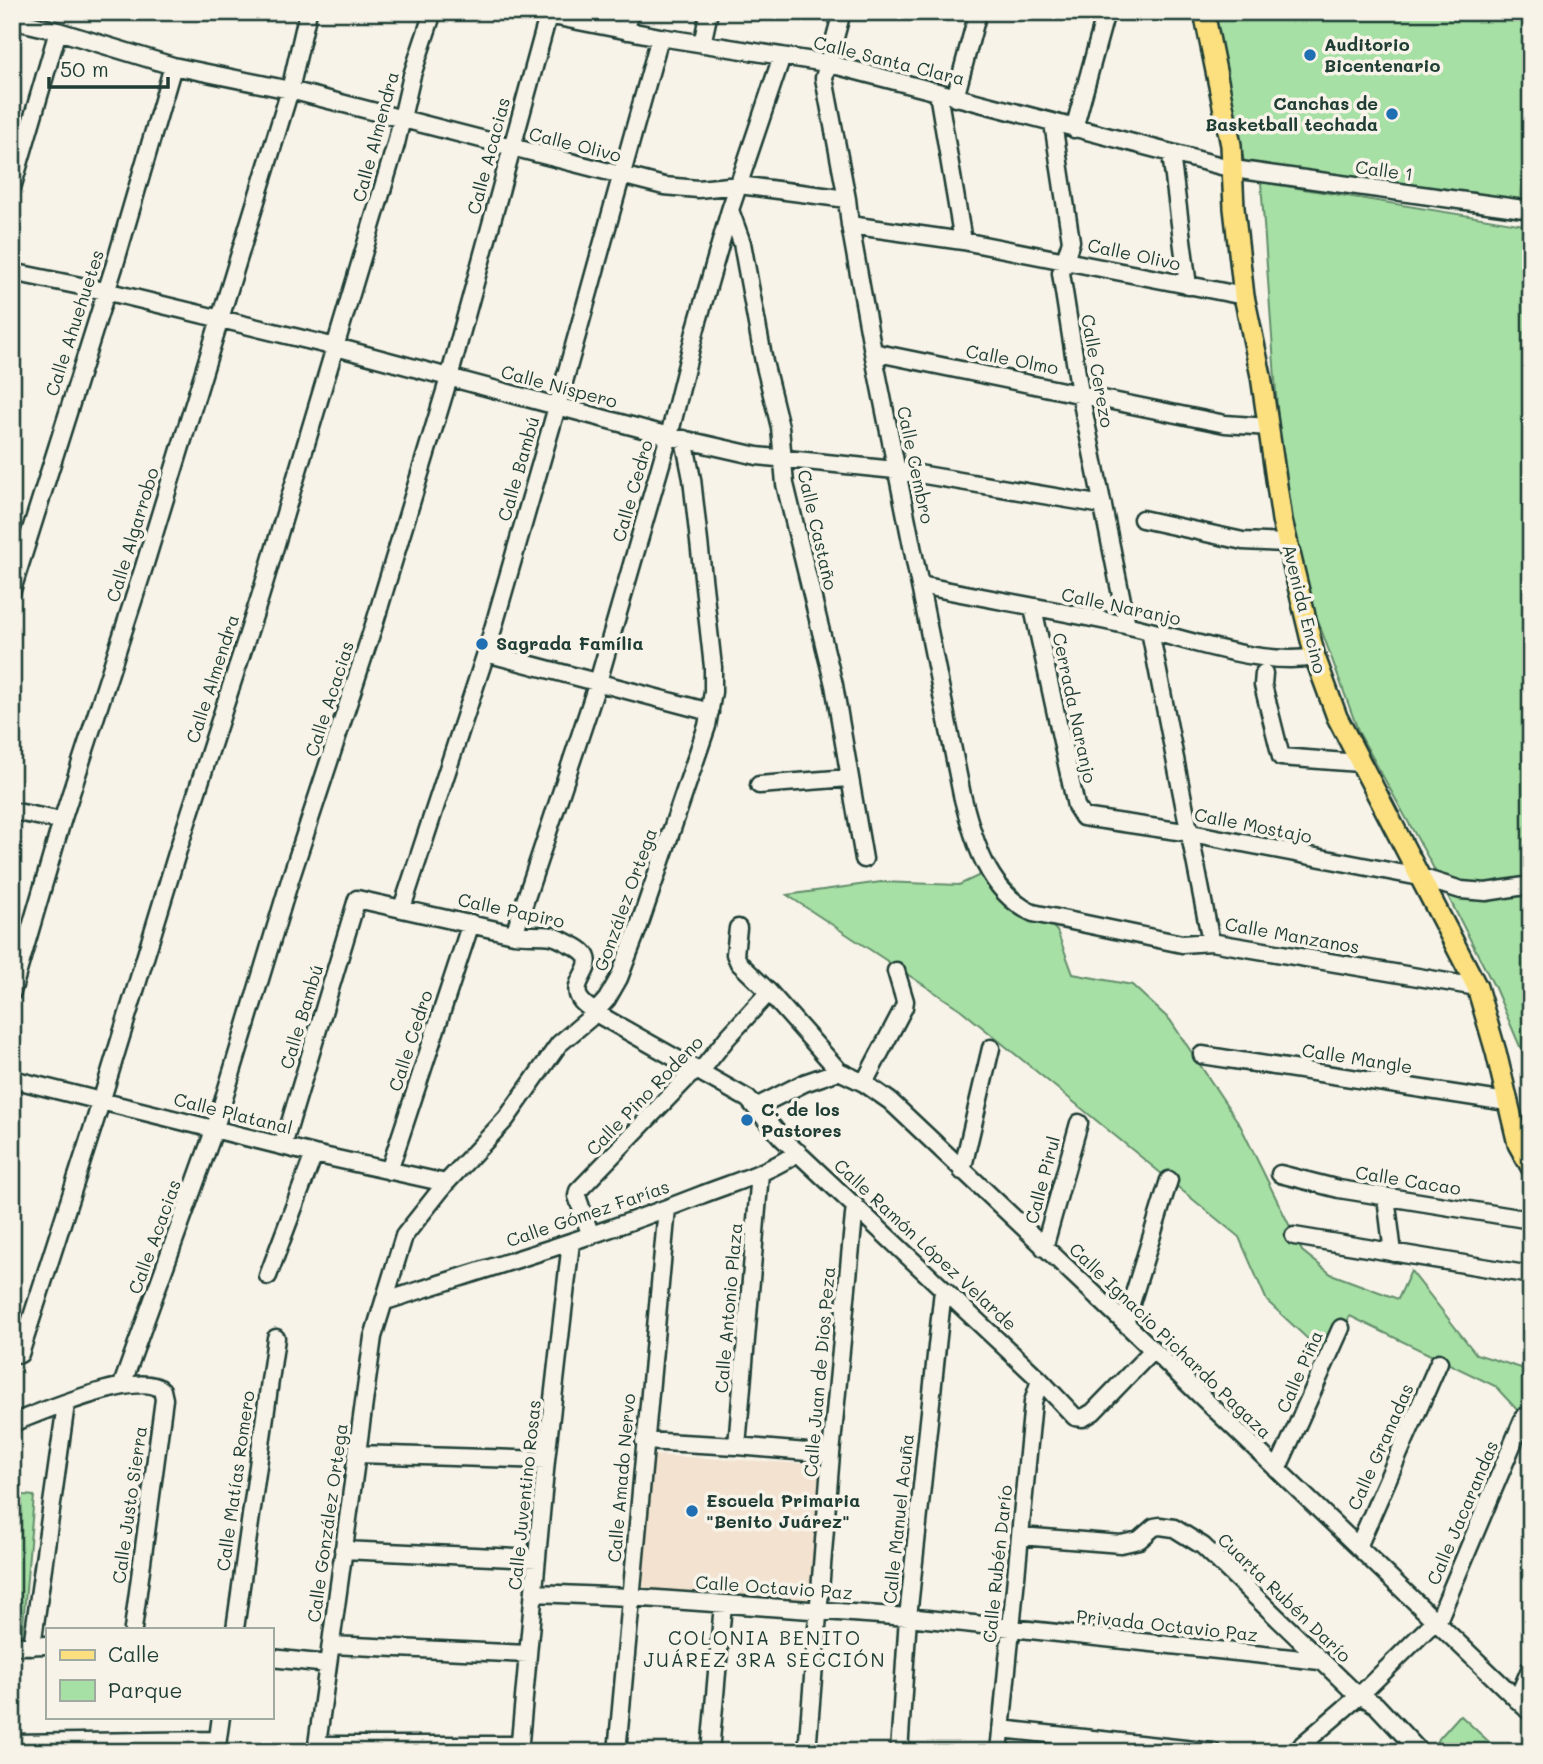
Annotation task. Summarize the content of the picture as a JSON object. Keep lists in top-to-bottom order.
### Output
{
  "streets": {
    "main road": ["Avenida Encino"],
    "street": [
      "Calle Santa Clara",
      "Calle Almendra",
      "Calle Olivo",
      "Calle Acacias",
      "Calle 1",
      "Calle Ahuehuetes",
      "Calle Olmo",
      "Calle Cerezo",
      "Calle Níspero",
      "Calle Cembro",
      "Calle Bambú",
      "Calle Cedro",
      "Calle Castaño",
      "Calle Algarrobo",
      "Calle Naranjo",
      "Cerrada Naranjo",
      "Calle Mostajo",
      "González Ortega",
      "Calle Papiro",
      "Calle Manzanos",
      "Calle Mangle",
      "Calle Pino Rodeno",
      "Calle Platanal",
      "Calle Pirul",
      "Calle Cacao",
      "Calle Gómez Farías",
      "Calle Ramón López Velarde",
      "Calle Antonio Plaza",
      "Calle Ignacio Pichardo Pagaza",
      "Calle Juan de Dios Peza",
      "Calle Piña",
      "Calle Granadas",
      "Calle Amado Nervo",
      "Calle Matías Romero",
      "Calle Juventino Rosas",
      "Calle Justo Sierra",
      "Calle Jacarandas",
      "Calle Manuel Acuña",
      "Calle González Ortega",
      "Calle Rubén Darío",
      "Calle Octavio Paz",
      "Cuarta Rubén Darío",
      "Privada Octavio Paz"
    ]
  },
  "crossings": [
    ["Calle Santa Clara", "Calle Acacias"],
    ["Calle Santa Clara", "Calle 1"],
    ["Calle Santa Clara", "Calle Cerezo"],
    ["Calle Santa Clara", "Calle Cembro"],
    ["Calle Santa Clara", "Calle Bambú"],
    ["Calle Santa Clara", "Calle Cedro"],
    ["Calle Santa Clara", "Avenida Encino"],
    ["Calle Almendra", "Calle Olivo"],
    ["Calle Almendra", "Calle Níspero"],
    ["Calle Almendra", "Calle Platanal"],
    ["Calle Olivo", "Calle Acacias"],
    ["Calle Olivo", "Calle Ahuehuetes"],
    ["Calle Olivo", "Calle Cerezo"],
    ["Calle Olivo", "Calle Cembro"],
    ["Calle Olivo", "Calle Bambú"],
    ["Calle Olivo", "Calle Cedro"],
    ["Calle Olivo", "Calle Algarrobo"],
    ["Calle Olivo", "Avenida Encino"],
    ["Calle Acacias", "Calle Níspero"],
    ["Calle Acacias", "Calle Platanal"],
    ["Calle Acacias", "Calle Justo Sierra"],
    ["Calle 1", "Avenida Encino"],
    ["Calle Ahuehuetes", "Calle Níspero"],
    ["Calle Olmo", "Calle Cerezo"],
    ["Calle Olmo", "Calle Cembro"],
    ["Calle Olmo", "Avenida Encino"],
    ["Calle Cerezo", "Calle Níspero"],
    ["Calle Cerezo", "Calle Naranjo"],
    ["Calle Níspero", "Calle Cembro"],
    ["Calle Níspero", "Calle Bambú"],
    ["Calle Níspero", "Calle Cedro"],
    ["Calle Níspero", "Calle Castaño"],
    ["Calle Níspero", "Calle Algarrobo"],
    ["Calle Níspero", "González Ortega"],
    ["Calle Cembro", "Calle Naranjo"],
    ["Calle Cembro", "Calle Manzanos"],
    ["Calle Bambú", "Calle Papiro"],
    ["Calle Bambú", "Calle Platanal"],
    ["Calle Cedro", "Calle Castaño"],
    ["Calle Cedro", "González Ortega"],
    ["Calle Cedro", "Calle Papiro"],
    ["Calle Cedro", "Calle Platanal"],
    ["Calle Naranjo", "Avenida Encino"],
    ["Calle Naranjo", "Cerrada Naranjo"],
    ["Avenida Encino", "Calle Mostajo"],
    ["Avenida Encino", "Calle Manzanos"],
    ["Avenida Encino", "Calle Mangle"],
    ["Cerrada Naranjo", "Calle Mostajo"],
    ["González Ortega", "Calle Papiro"],
    ["González Ortega", "Calle Platanal"],
    ["González Ortega", "Calle Gómez Farías"],
    ["González Ortega", "Calle Ramón López Velarde"],
    ["González Ortega", "Calle González Ortega"],
    ["Calle Papiro", "Calle Ramón López Velarde"],
    ["Calle Pino Rodeno", "Calle Gómez Farías"],
    ["Calle Pino Rodeno", "Calle Ramón López Velarde"],
    ["Calle Pirul", "Calle Ignacio Pichardo Pagaza"],
    ["Calle Gómez Farías", "Calle Ramón López Velarde"],
    ["Calle Gómez Farías", "Calle Antonio Plaza"],
    ["Calle Gómez Farías", "Calle Amado Nervo"],
    ["Calle Gómez Farías", "Calle Juventino Rosas"],
    ["Calle Gómez Farías", "Calle González Ortega"],
    ["Calle Ramón López Velarde", "Calle Ignacio Pichardo Pagaza"],
    ["Calle Ramón López Velarde", "Calle Juan de Dios Peza"],
    ["Calle Ramón López Velarde", "Calle Manuel Acuña"],
    ["Calle Ramón López Velarde", "Calle Rubén Darío"],
    ["Calle Ignacio Pichardo Pagaza", "Calle Piña"],
    ["Calle Ignacio Pichardo Pagaza", "Calle Granadas"],
    ["Calle Ignacio Pichardo Pagaza", "Calle Jacarandas"],
    ["Calle Juan de Dios Peza", "Calle Octavio Paz"],
    ["Calle Amado Nervo", "Calle Octavio Paz"],
    ["Calle Juventino Rosas", "Calle Octavio Paz"],
    ["Calle Jacarandas", "Cuarta Rubén Darío"],
    ["Calle Manuel Acuña", "Calle Octavio Paz"],
    ["Calle Rubén Darío", "Calle Octavio Paz"],
    ["Calle Rubén Darío", "Cuarta Rubén Darío"],
    ["Calle Rubén Darío", "Privada Octavio Paz"],
    ["Calle Octavio Paz", "Privada Octavio Paz"],
    ["Cuarta Rubén Darío", "Privada Octavio Paz"]
  ],
  "districts": ["COLONIA BENITO JUÁREZ 3RA SECCIÓN"],
  "places": [
    "Auditorio Bicentenario",
    "Canchas de Basketball techada",
    "Sagrada Família",
    "C. de los Pastores",
    "Escuela Primaria \"Benito Juárez\""
  ],
  "legend": ["Calle", "Parque"],
  "scale_bar": "50 m"
}
